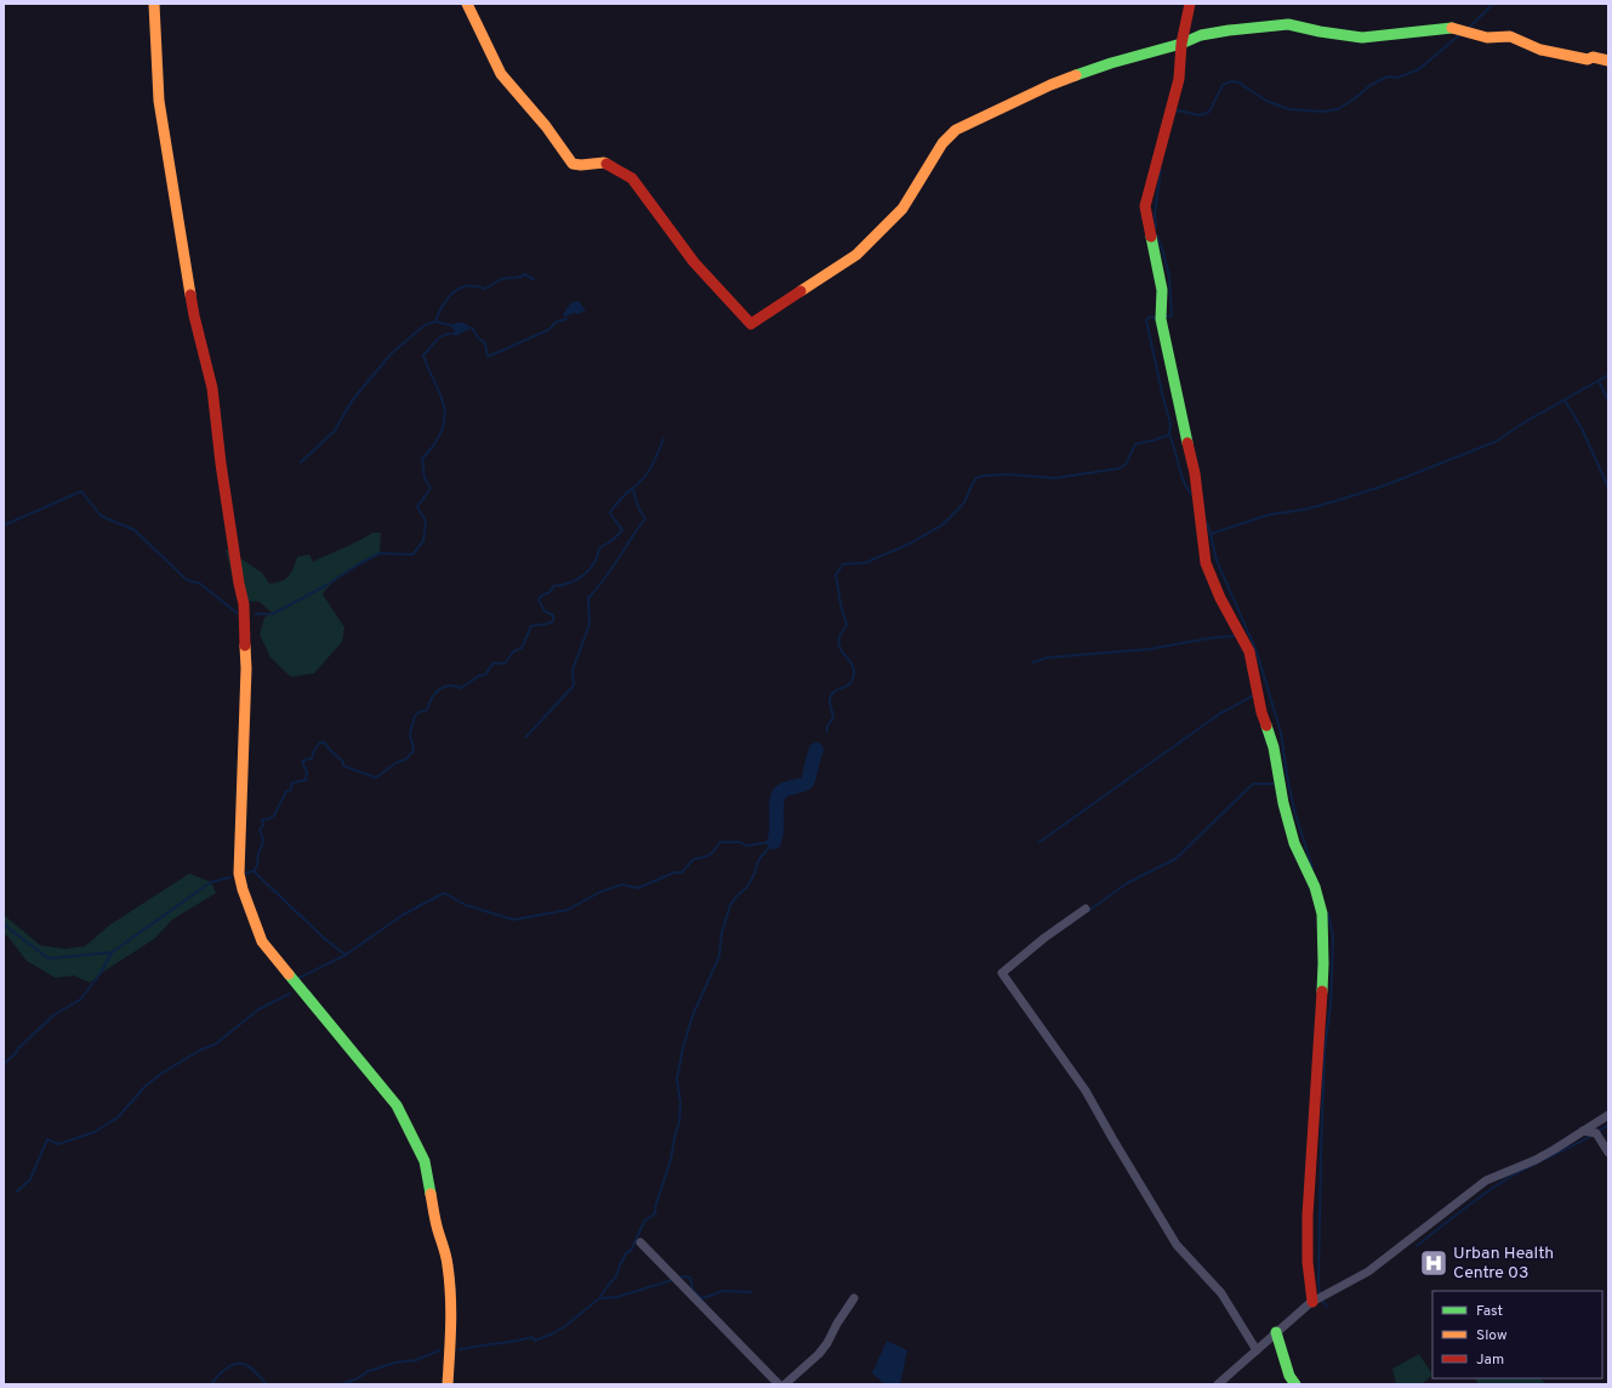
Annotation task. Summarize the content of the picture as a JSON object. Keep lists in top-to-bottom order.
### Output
{
  "places": {
    "hospital": ["Urban Health Centre 03"]
  },
  "legend": ["Fast", "Slow", "Jam"]
}
